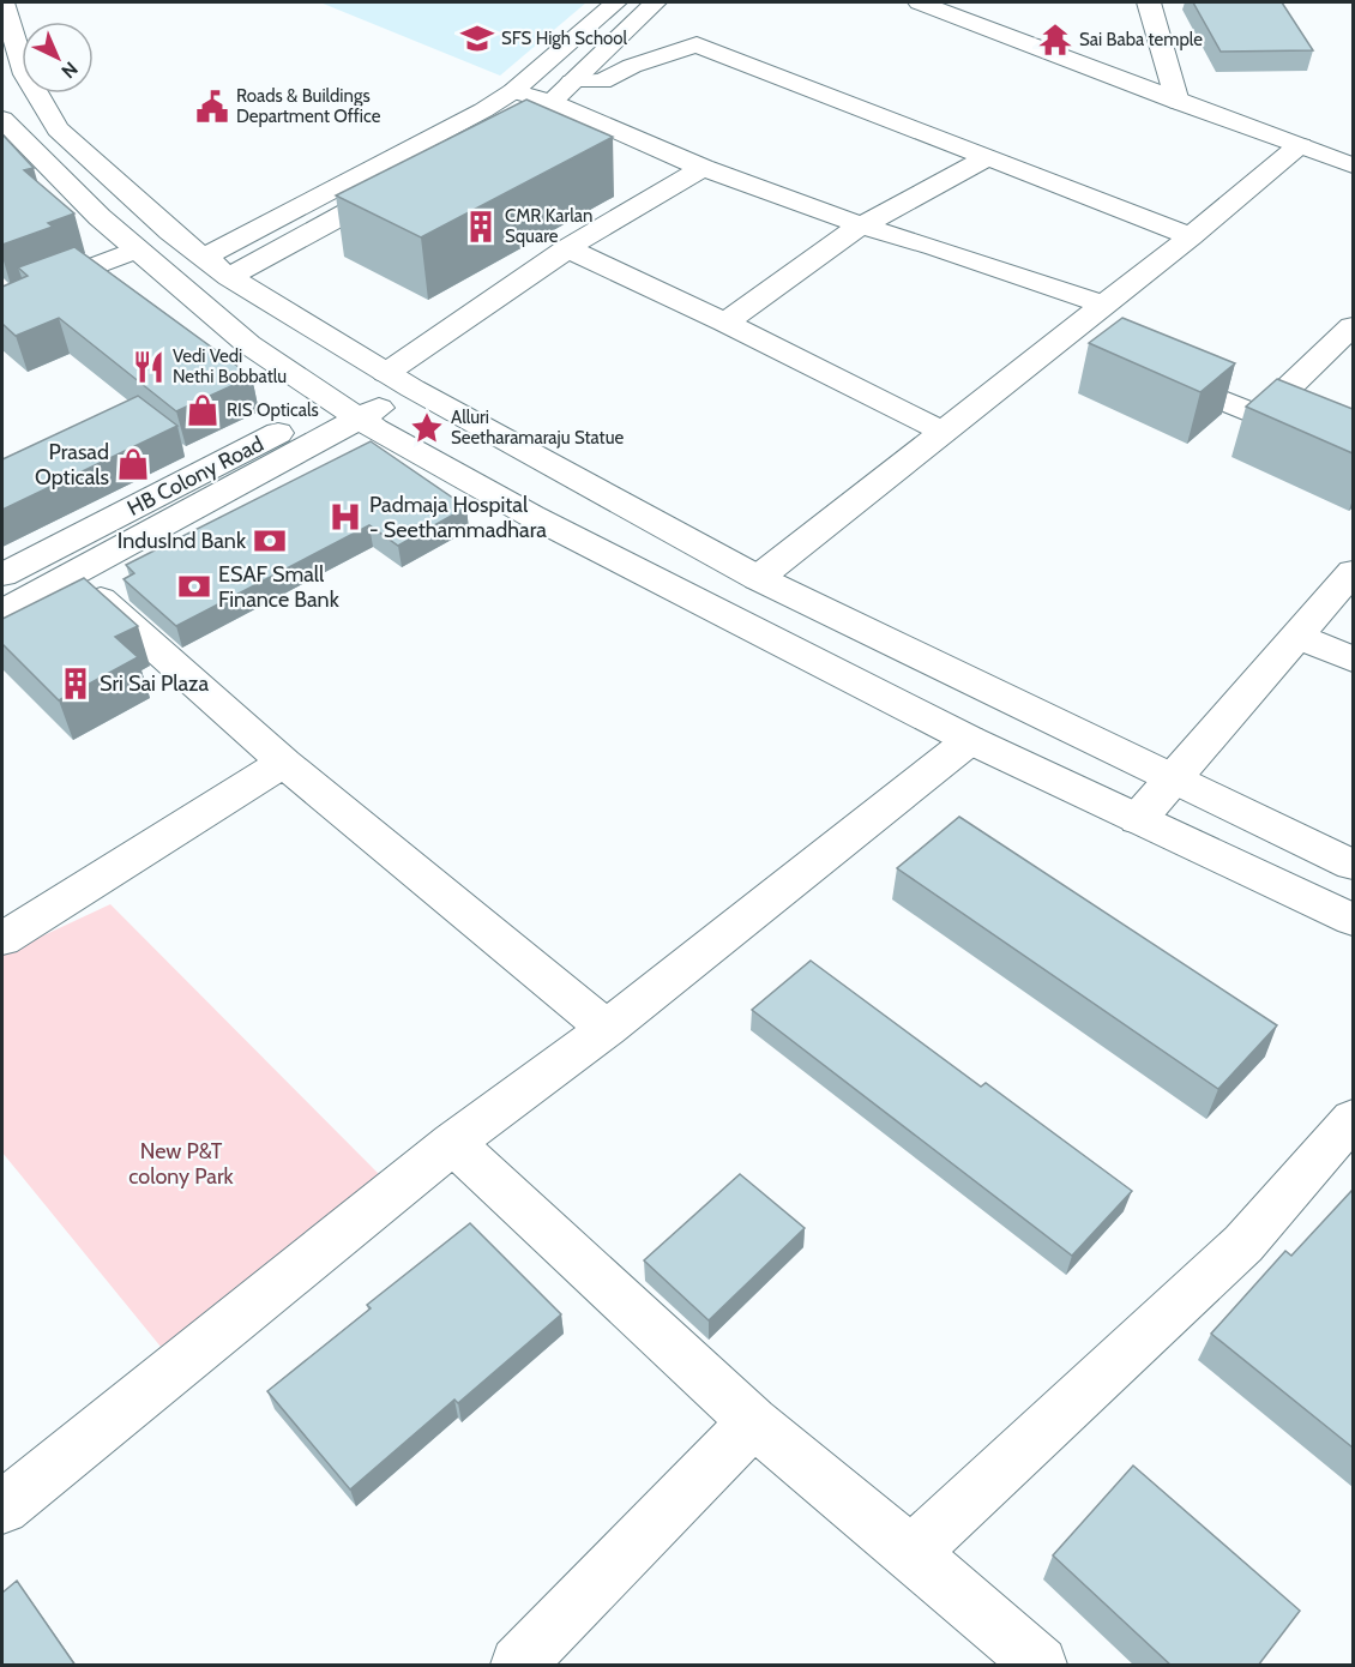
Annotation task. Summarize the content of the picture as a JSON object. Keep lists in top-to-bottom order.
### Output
{
  "streets": {
    "street": ["HB Colony Road"]
  },
  "parks": ["New P&T colony Park"],
  "places": {
    "school or university": ["SFS High School"],
    "temple": ["Sai Baba temple"],
    "public building": ["Roads & Buildings Department Office"],
    "building": ["CMR Karlan Square", "Sri Sai Plaza"],
    "restaurant": ["Vedi Vedi Nethi Bobbatlu"],
    "shop": ["RIS Opticals", "Prasad Opticals"],
    "place": ["Alluri Seetharamaraju Statue"],
    "hospital": ["Padmaja Hospital - Seethammadhara"],
    "bank": ["IndusInd Bank", "ESAF Small Finance Bank"]
  },
  "north": "bottom right"
}
